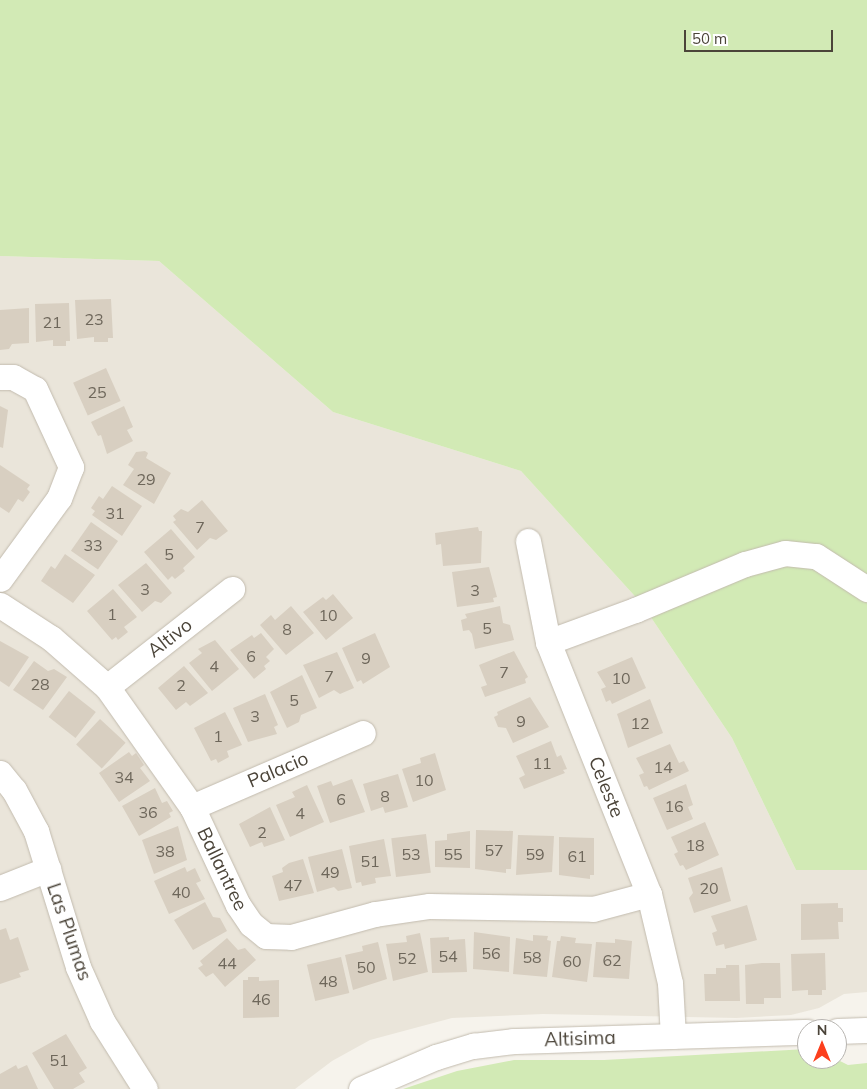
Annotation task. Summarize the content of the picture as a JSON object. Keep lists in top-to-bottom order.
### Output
{
  "streets": {
    "street": [
      "Altivo",
      "Palacio",
      "Celeste",
      "Ballantree",
      "Las Plumas",
      "Altisima"
    ]
  },
  "crossings": [
    ["Altivo", "Ballantree"],
    ["Palacio", "Ballantree"],
    ["Celeste", "Ballantree"],
    ["Celeste", "Altisima"]
  ],
  "house_numbers": [
    "23",
    "21",
    "25",
    "29",
    "31",
    "7",
    "33",
    "5",
    "3",
    "3",
    "1",
    "10",
    "5",
    "8",
    "6",
    "9",
    "4",
    "7",
    "7",
    "10",
    "28",
    "2",
    "5",
    "3",
    "9",
    "12",
    "1",
    "11",
    "14",
    "34",
    "10",
    "8",
    "6",
    "16",
    "36",
    "4",
    "2",
    "18",
    "57",
    "38",
    "53",
    "55",
    "59",
    "61",
    "51",
    "49",
    "47",
    "20",
    "40",
    "56",
    "54",
    "58",
    "52",
    "62",
    "60",
    "44",
    "50",
    "48",
    "46",
    "51"
  ],
  "scale_bar": "50 m",
  "north": "top"
}
